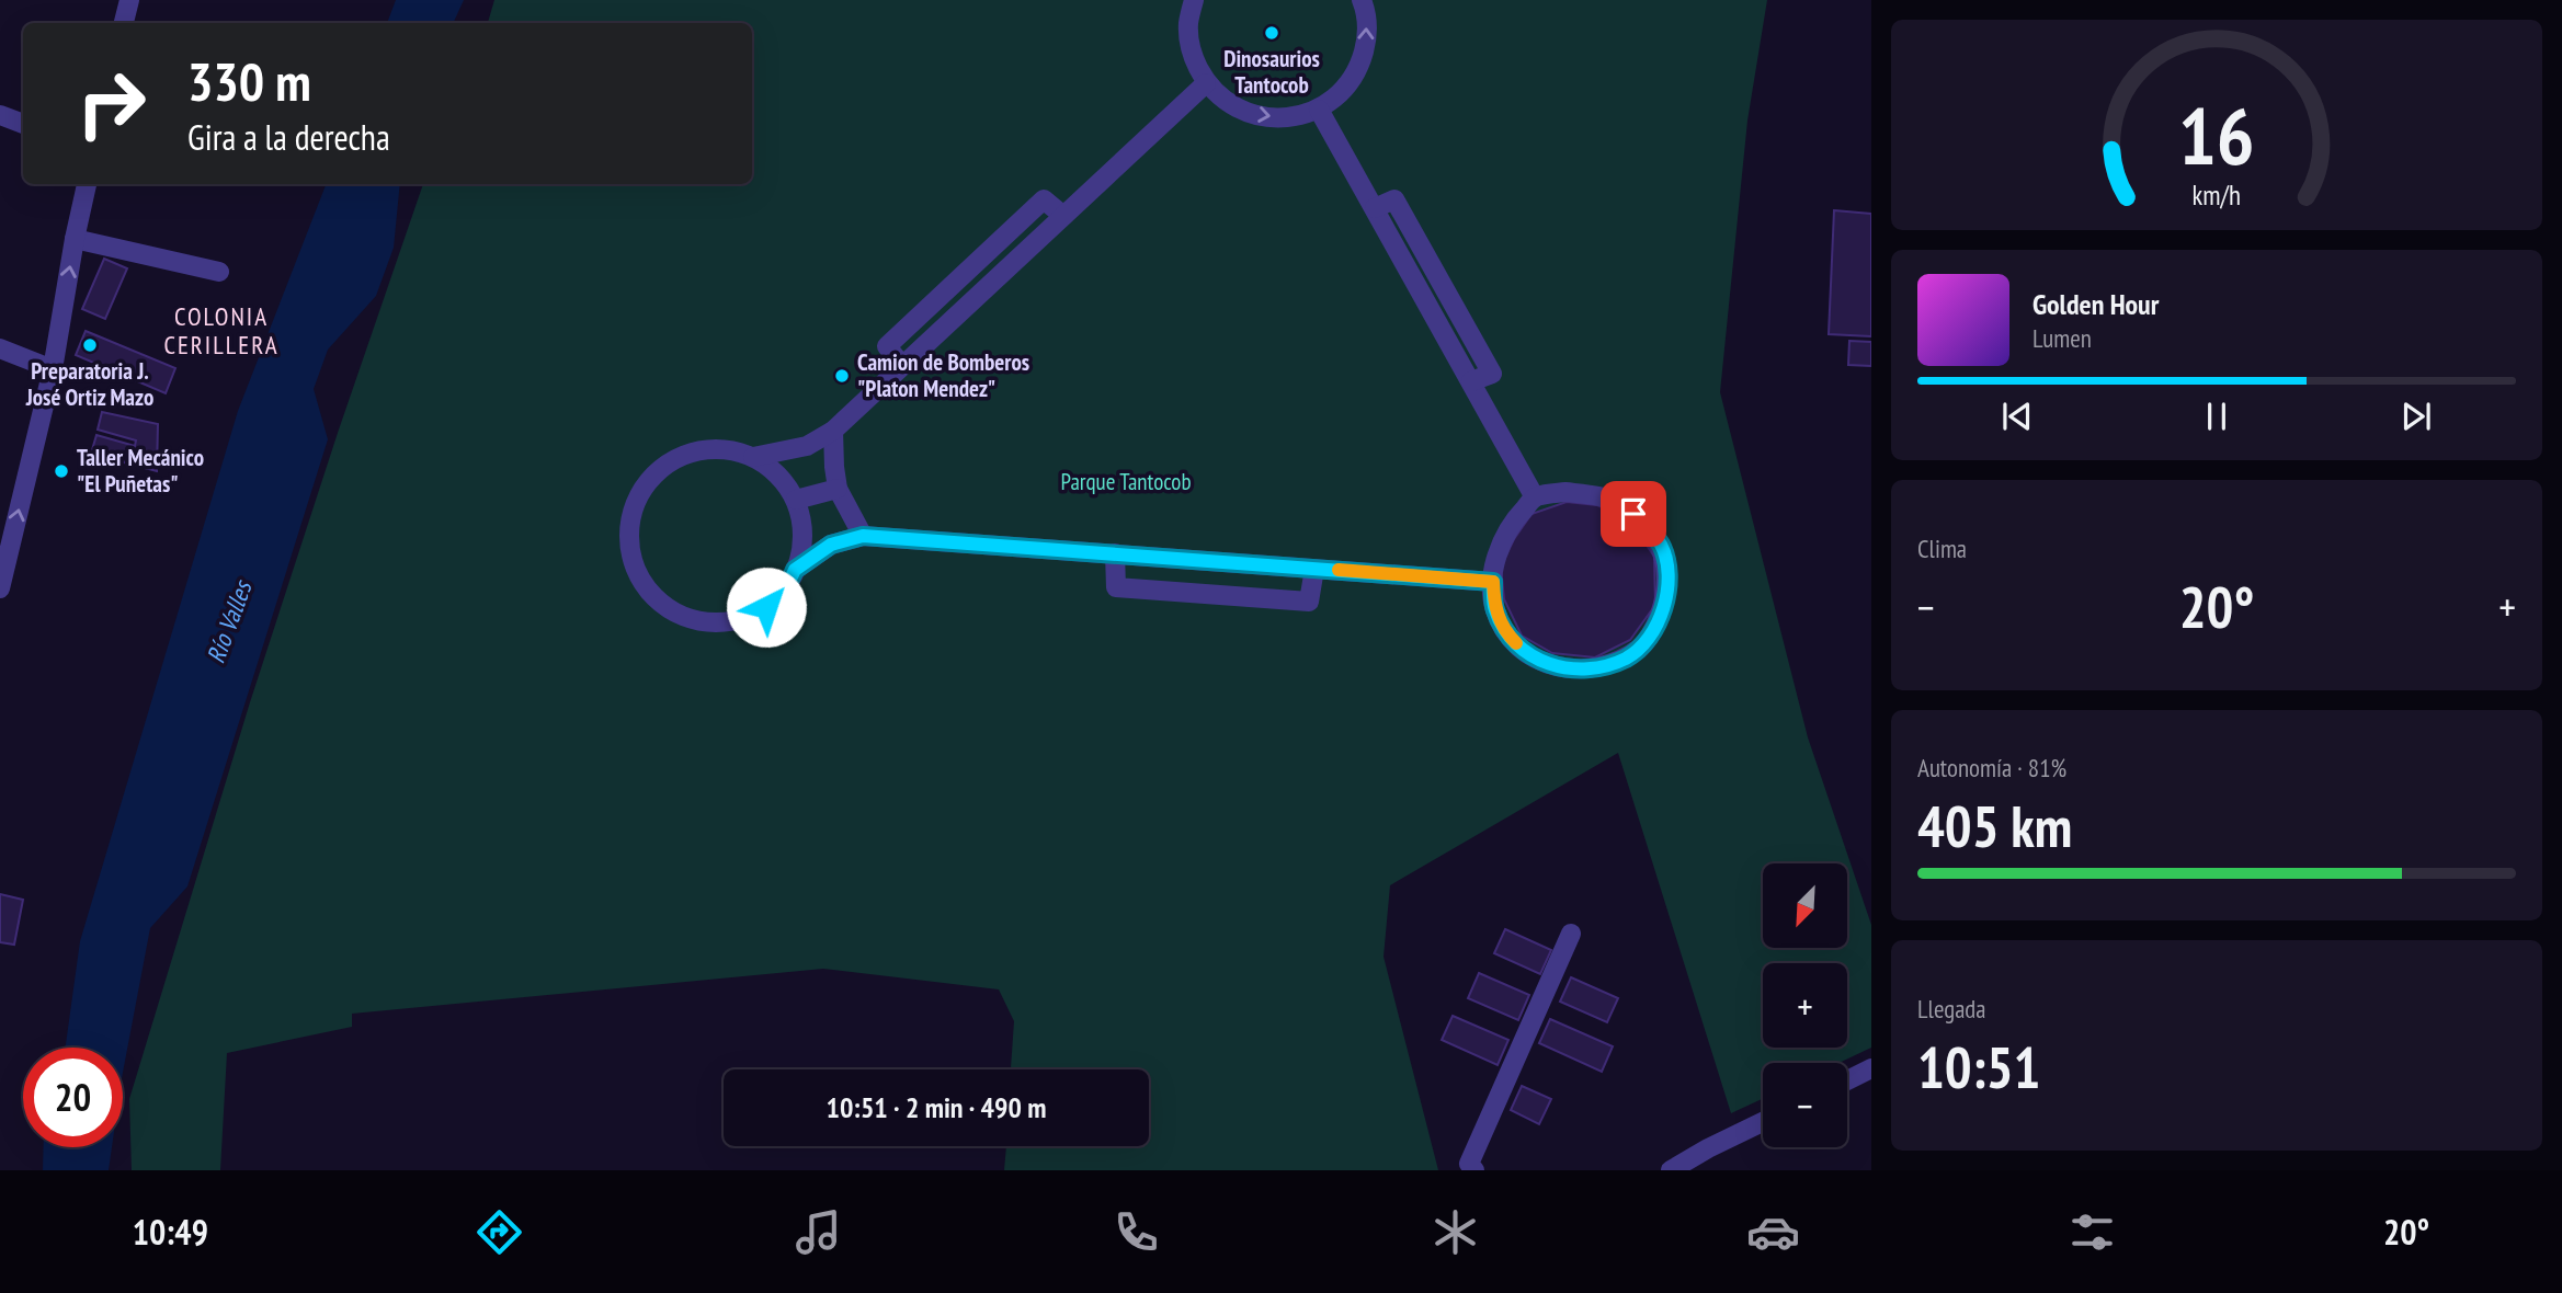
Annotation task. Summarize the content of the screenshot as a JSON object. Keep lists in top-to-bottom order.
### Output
{
  "districts": ["COLONIA CERILLERA"],
  "water": ["Río Valles"],
  "parks": ["Parque Tantocob"],
  "places": [
    "Dinosaurios Tantocob",
    "Preparatoria J. José Ortiz Mazo",
    "Camion de Bomberos \"Platon Mendez\"",
    "Taller Mecánico \"El Puñetas\""
  ],
  "north": "bottom left",
  "page": {
    "turn": ["330 m", "Gira a la derecha"],
    "song": ["Golden Hour", "Lumen"],
    "tile": [
      "Clima",
      ["Autonomía · 81%", "405 km"],
      ["Llegada", "10:51"]
    ],
    "heat": ["−", "20°", "+"],
    "map_buttons": ["+", "−"],
    "limit": "20",
    "trip": "10:51 · 2 min · 490 m",
    "tabs": ["10:49", "20°"],
    "gauge": ["16", "km/h"]
  }
}
